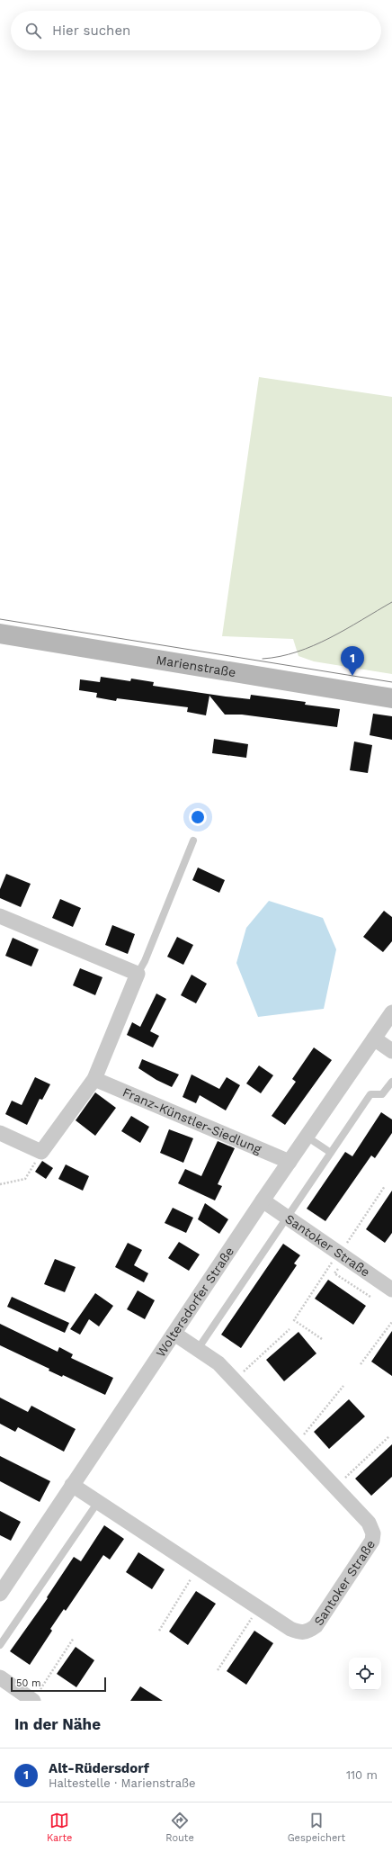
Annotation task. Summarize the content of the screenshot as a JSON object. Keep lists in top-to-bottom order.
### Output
{
  "streets": {
    "street": [
      "Marienstraße",
      "Franz-Künstler-Siedlung",
      "Santoker Straße",
      "Woltersdorfer Straße"
    ]
  },
  "crossings": [
    ["Franz-Künstler-Siedlung", "Woltersdorfer Straße"],
    ["Santoker Straße", "Woltersdorfer Straße"]
  ],
  "scale_bar": "50 m",
  "page": {
    "search": "Hier suchen",
    "pins": "1",
    "scale": "50 m",
    "heading": "In der Nähe",
    "list": [
      {
        "mark": "1",
        "name": "Alt-Rüdersdorf",
        "note": "Haltestelle · Marienstraße",
        "value": "110 m"
      }
    ],
    "nav": ["Karte", "Route", "Gespeichert"]
  }
}
